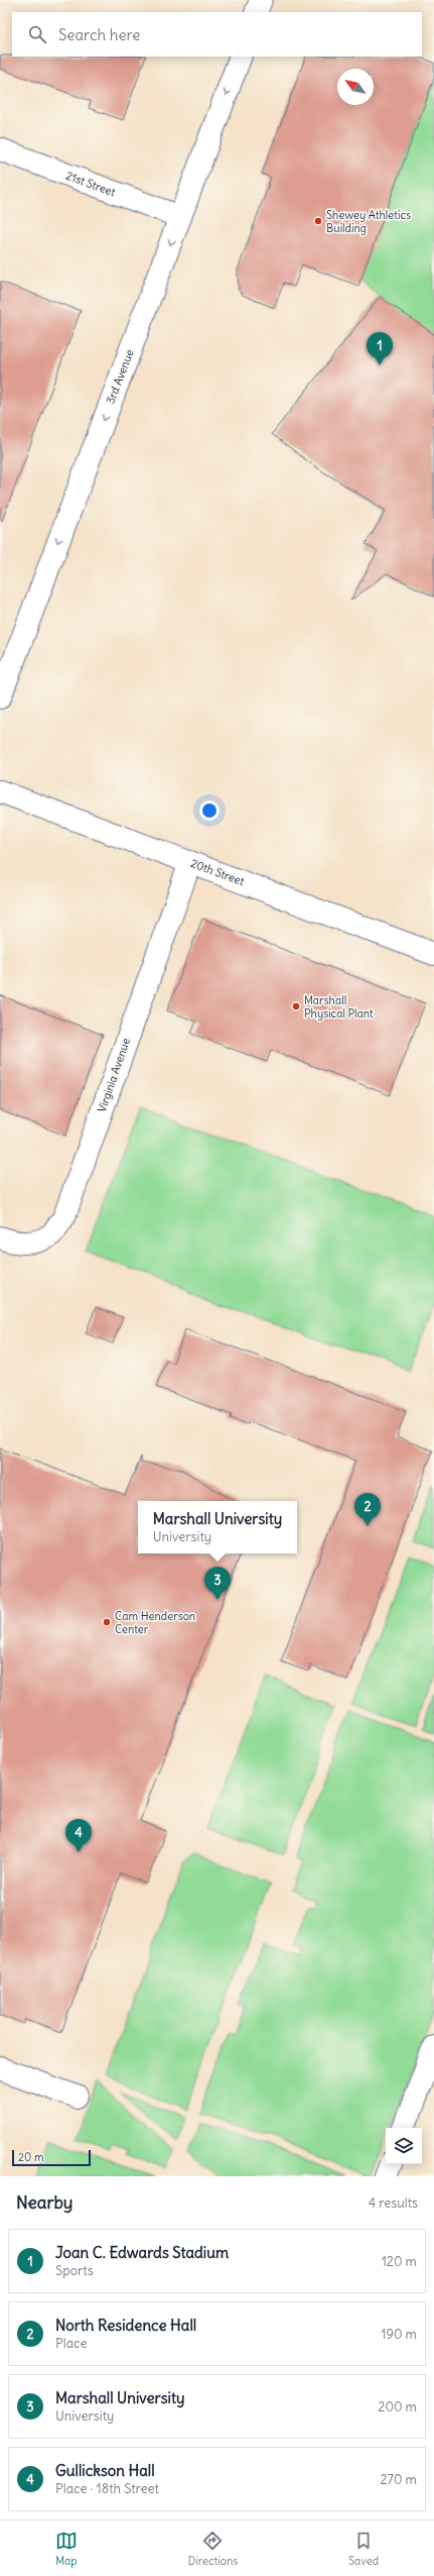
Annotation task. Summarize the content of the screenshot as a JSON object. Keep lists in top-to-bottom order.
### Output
{
  "streets": {
    "main road": [
      "21st Street",
      "3rd Avenue",
      "20th Street",
      "Virginia Avenue"
    ]
  },
  "crossings": [
    ["21st Street", "3rd Avenue"],
    ["20th Street", "Virginia Avenue"]
  ],
  "one_way": ["3rd Avenue"],
  "places": ["Shewey Athletics Building", "Marshall Physical Plant", "Cam Henderson Center"],
  "scale_bar": "20 m",
  "north": "top left",
  "page": {
    "search": "Search here",
    "pins": [
      "1",
      "2",
      "3",
      "4"
    ],
    "popup": ["Marshall University", "University"],
    "scale": "20 m",
    "heading": ["Nearby", "4 results"],
    "list": [
      {
        "mark": "1",
        "name": "Joan C. Edwards Stadium",
        "note": "Sports",
        "value": "120 m"
      },
      {
        "mark": "2",
        "name": "North Residence Hall",
        "note": "Place",
        "value": "190 m"
      },
      {
        "mark": "3",
        "name": "Marshall University",
        "note": "University",
        "value": "200 m"
      },
      {
        "mark": "4",
        "name": "Gullickson Hall",
        "note": "Place · 18th Street",
        "value": "270 m"
      }
    ],
    "nav": ["Map", "Directions", "Saved"]
  }
}
